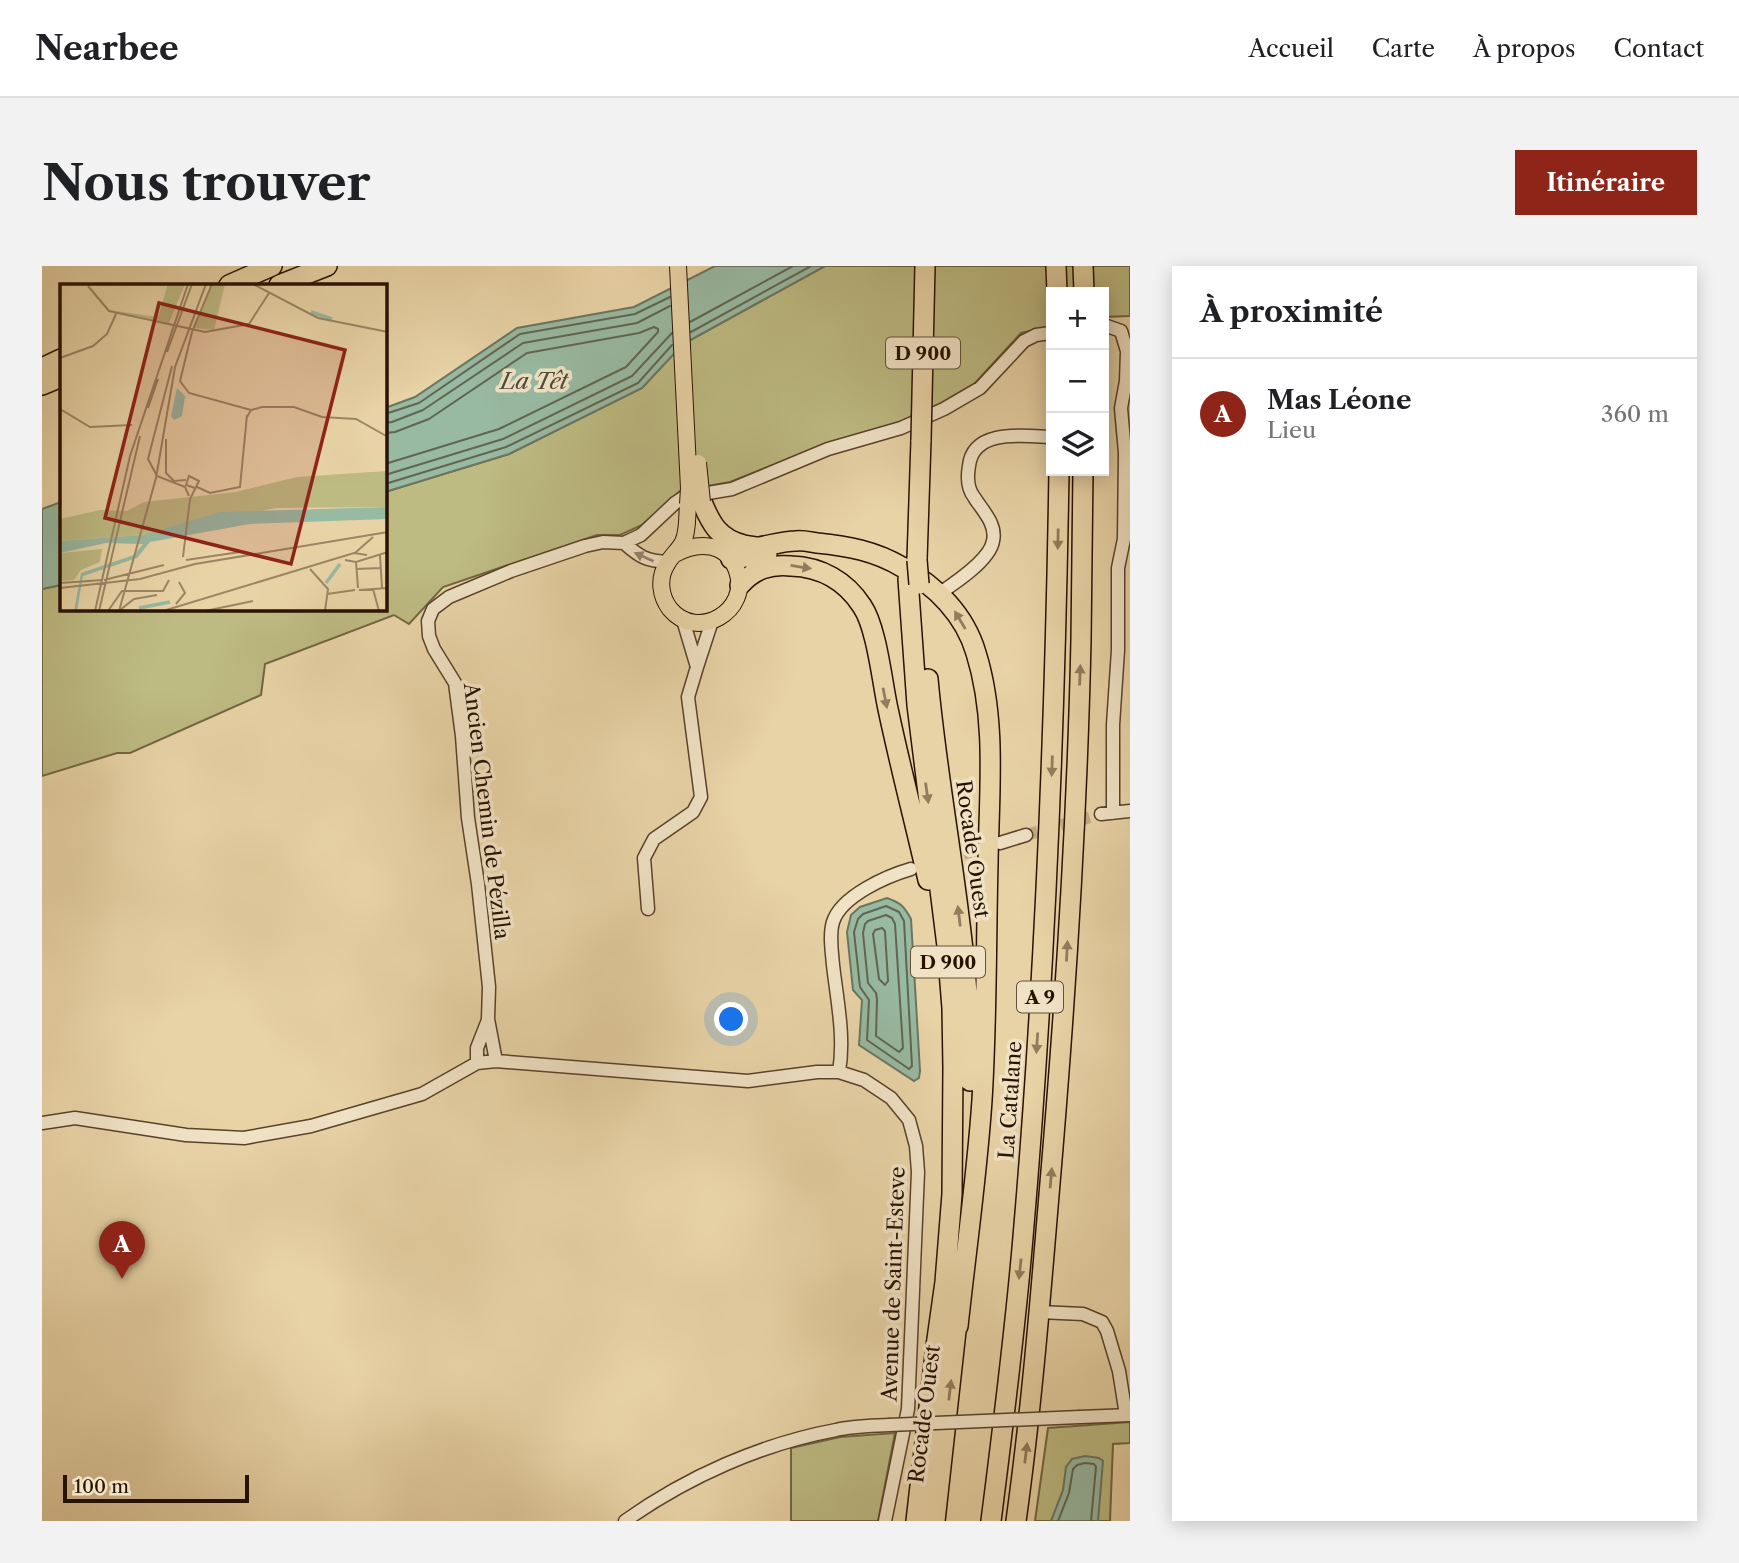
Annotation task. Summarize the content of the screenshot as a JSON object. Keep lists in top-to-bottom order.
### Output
{
  "streets": {
    "highway": [
      "D 900",
      "Rocade Ouest",
      "A 9",
      "La Catalane"
    ],
    "street": ["Ancien Chemin de Pézilla", "Avenue de Saint-Esteve"]
  },
  "crossings": [
    ["Ancien Chemin de Pézilla", "Avenue de Saint-Esteve"]
  ],
  "water": ["La Têt"],
  "scale_bar": "100 m",
  "page": {
    "header": "Nearbee",
    "nav": [
      "Accueil",
      "Carte",
      "À propos",
      "Contact"
    ],
    "buttons": "Itinéraire",
    "title": "Nous trouver",
    "heading": "À proximité",
    "map_buttons": ["+", "−"],
    "list": [
      {
        "mark": "A",
        "name": "Mas Léone",
        "note": "Lieu",
        "value": "360 m"
      }
    ],
    "pins": "A",
    "scale": "100 m"
  }
}
